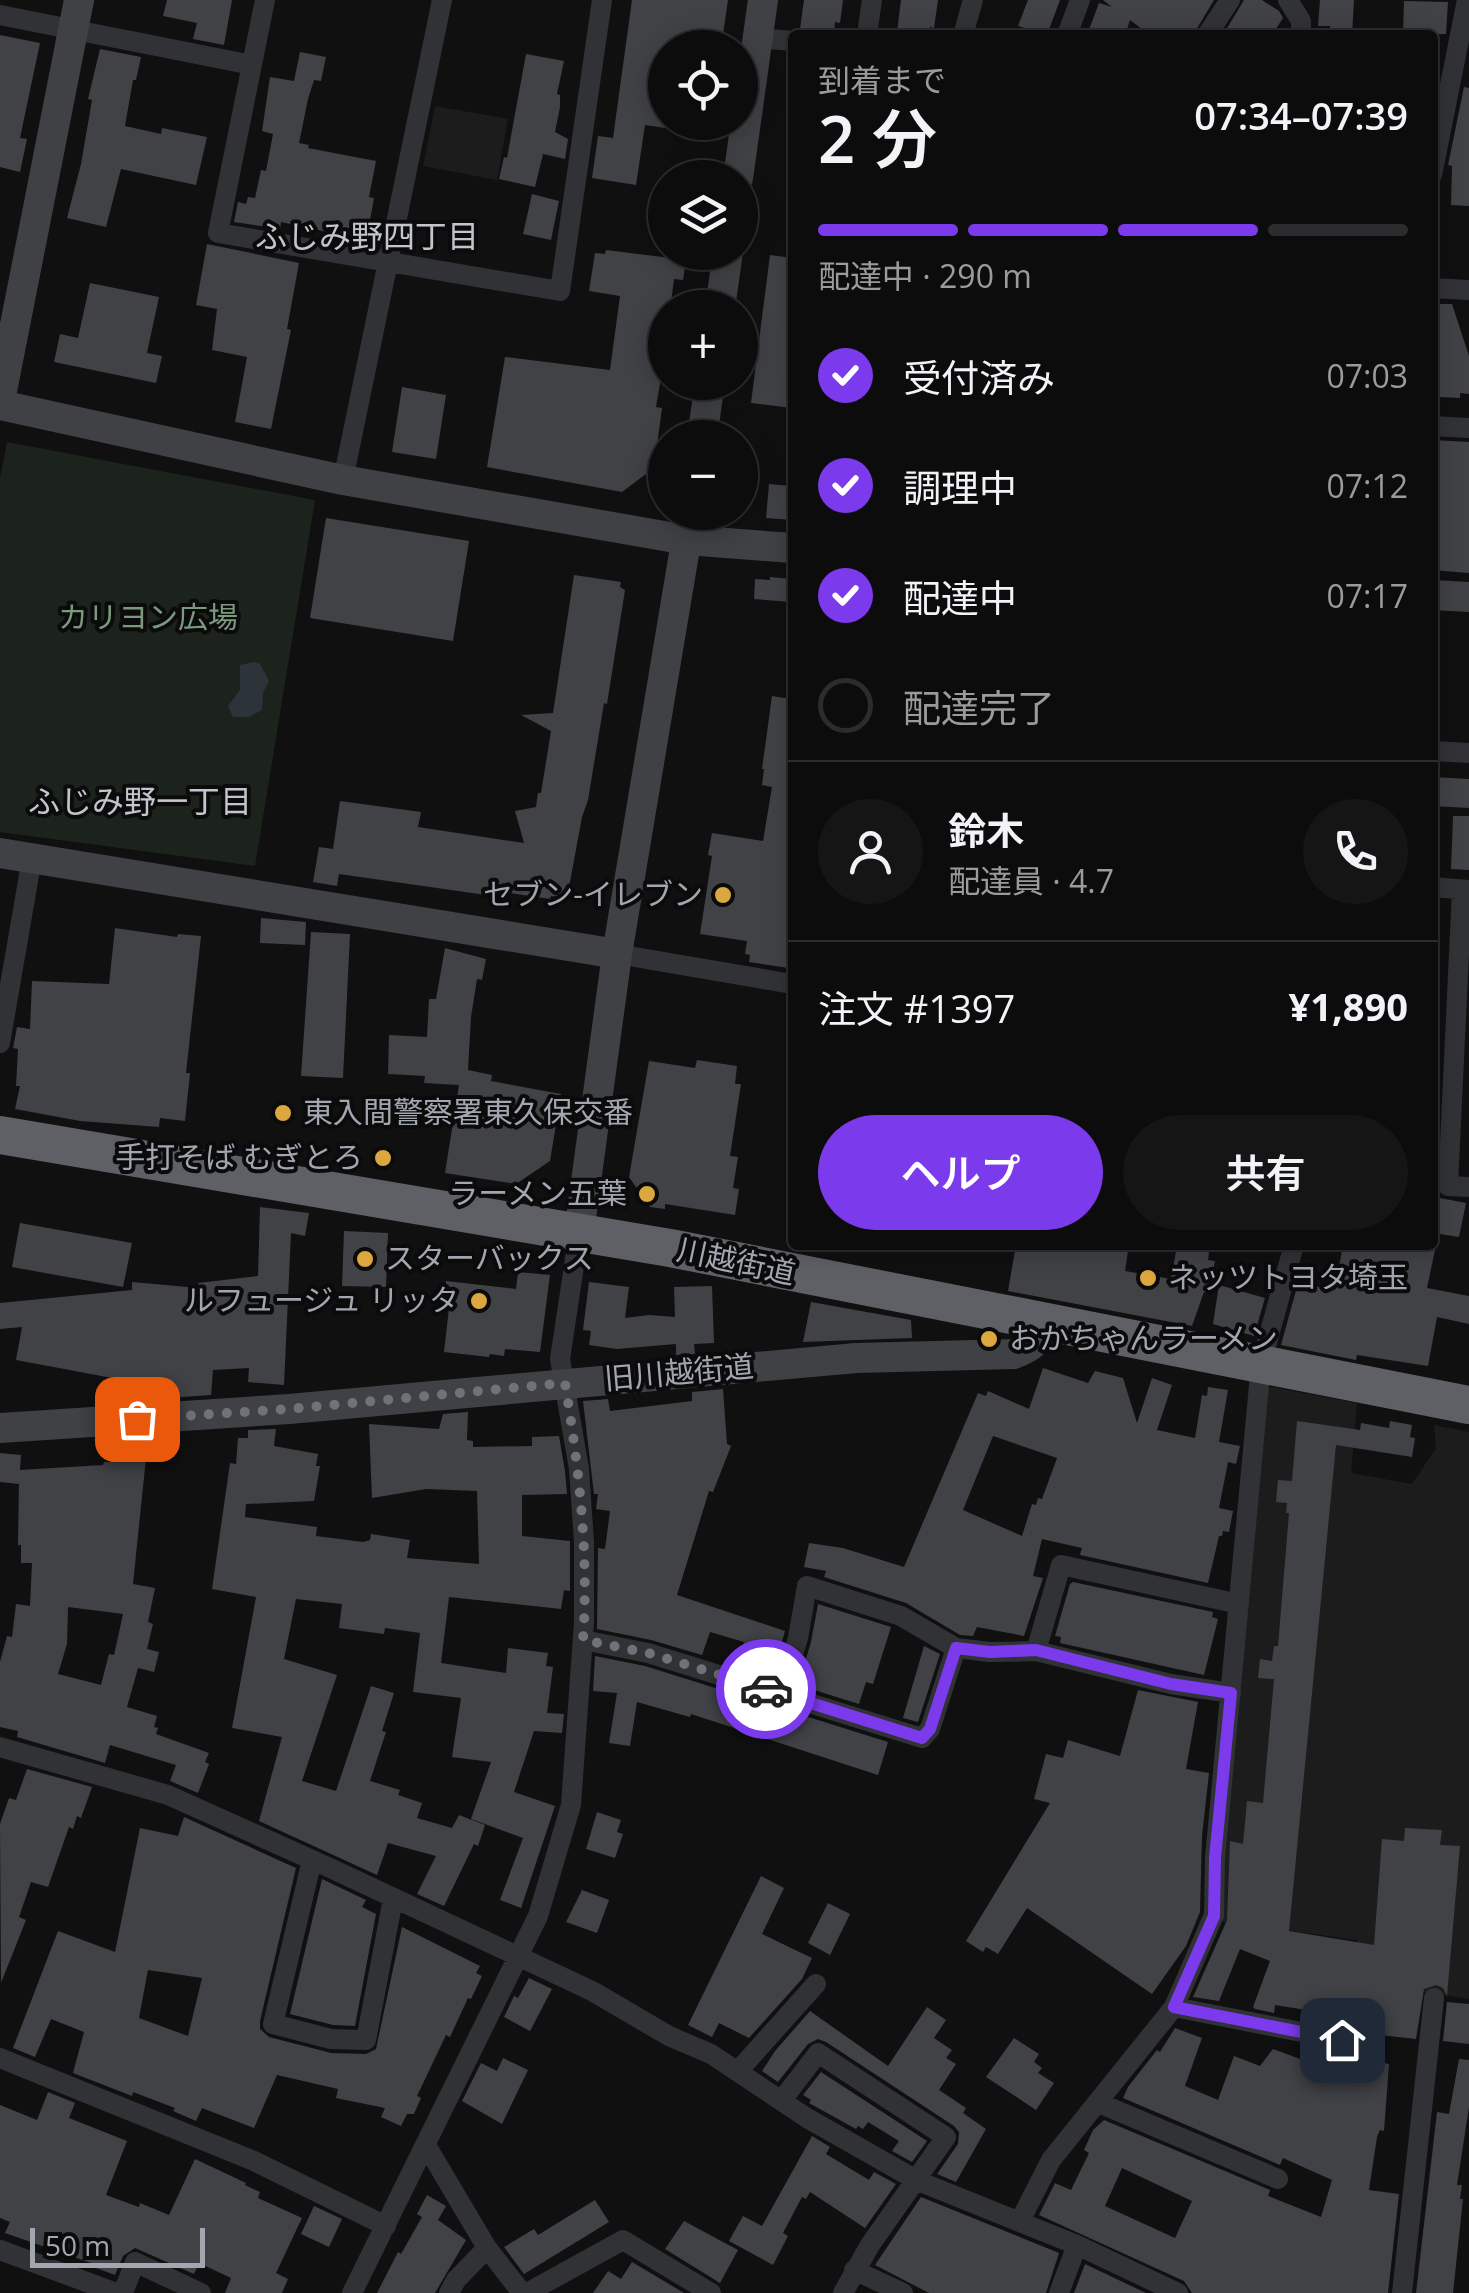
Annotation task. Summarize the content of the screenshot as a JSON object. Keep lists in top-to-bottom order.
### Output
{
  "streets": {
    "highway": ["川越街道"],
    "street": ["旧川越街道"]
  },
  "crossings": [
    ["川越街道", "旧川越街道"]
  ],
  "districts": ["ふじみ野四丁目", "ふじみ野一丁目"],
  "parks": ["カリヨン広場"],
  "places": [
    "セブン-イレブン",
    "東入間警察署東久保交番",
    "手打そば むぎとろ",
    "ラーメン五葉",
    "スターバックス",
    "ネッツトヨタ埼玉",
    "ルフュージュ リッタ",
    "おかちゃんラーメン"
  ],
  "scale_bar": "50 m",
  "page": {
    "map_buttons": ["+", "−"],
    "heading": ["2 分", "到着まで", "07:34–07:39"],
    "panel": [
      "鈴木",
      "配達員 · 4.7",
      "注文 #1397",
      "¥1,890"
    ],
    "bar": "配達中 · 290 m",
    "list": [
      ["受付済み", "07:03"],
      ["調理中", "07:12"],
      ["配達中", "07:17"],
      "配達完了"
    ],
    "buttons": ["ヘルプ", "共有"],
    "scale": "50 m"
  }
}
